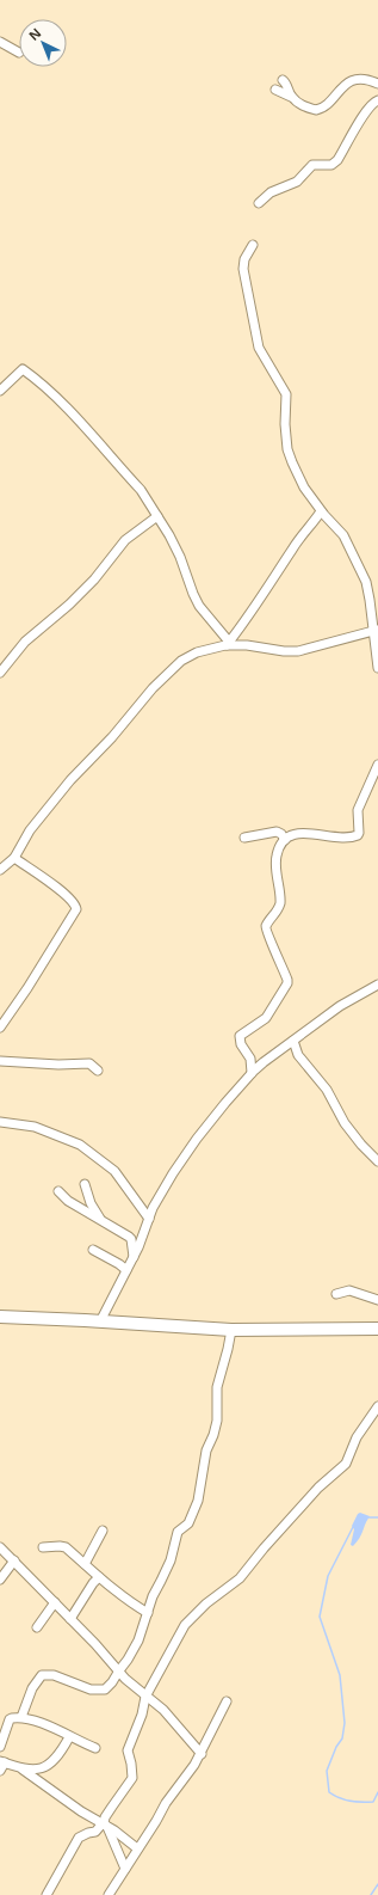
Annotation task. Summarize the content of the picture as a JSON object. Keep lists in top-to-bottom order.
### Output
{
  "north": "top left"
}
